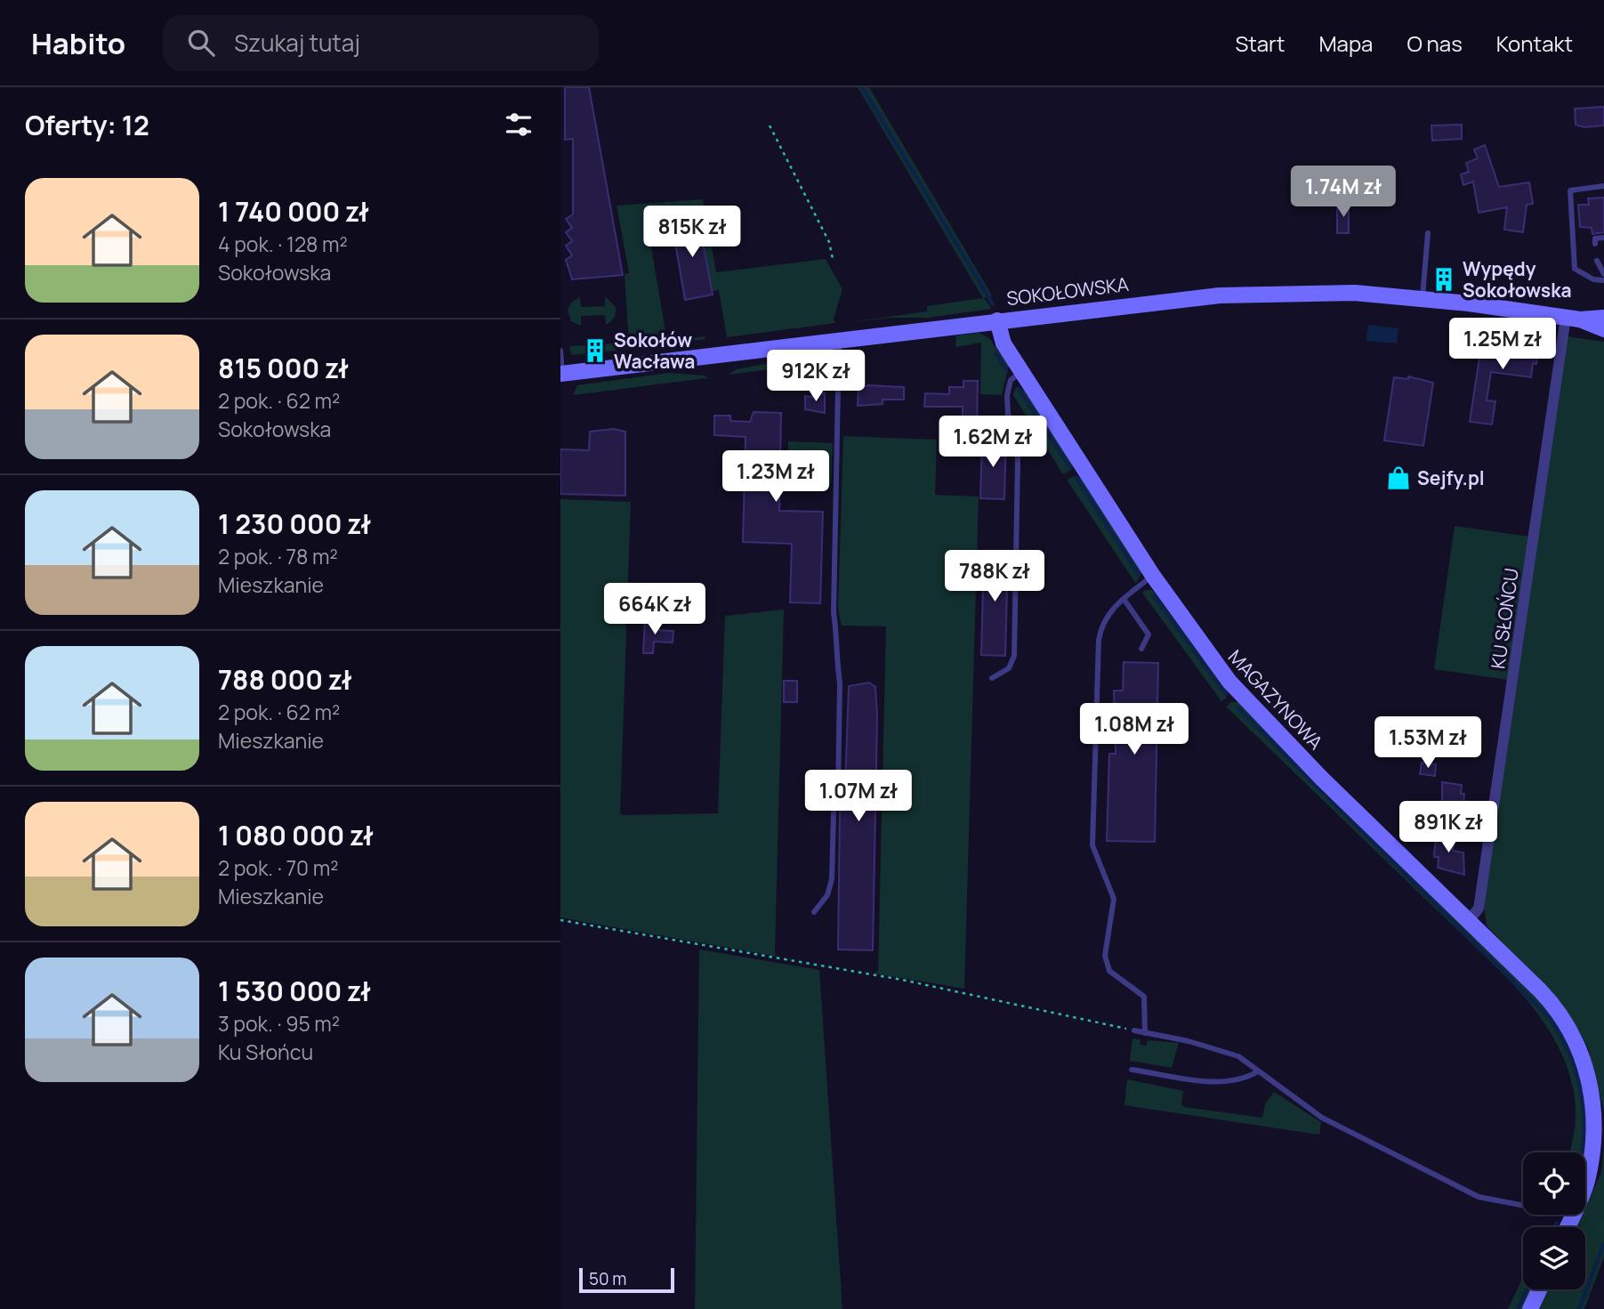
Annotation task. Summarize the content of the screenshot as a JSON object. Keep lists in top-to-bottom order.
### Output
{
  "streets": {
    "street": ["SOKOŁOWSKA", "KU SŁOŃCU", "MAGAZYNOWA"]
  },
  "crossings": [
    ["SOKOŁOWSKA", "KU SŁOŃCU"],
    ["SOKOŁOWSKA", "MAGAZYNOWA"],
    ["KU SŁOŃCU", "MAGAZYNOWA"]
  ],
  "places": {
    "building": ["Wypędy Sokołowska", "Sokołów Wacława"],
    "shop": ["Sejfy.pl"]
  },
  "scale_bar": "50 m",
  "page": {
    "header": "Habito",
    "search": "Szukaj tutaj",
    "nav": [
      "Start",
      "Mapa",
      "O nas",
      "Kontakt"
    ],
    "heading": "Oferty: 12",
    "list": [
      {
        "name": "1 740 000 zł",
        "note": "4 pok. · 128 m² · Sokołowska"
      },
      {
        "name": "815 000 zł",
        "note": "2 pok. · 62 m² · Sokołowska"
      },
      {
        "name": "1 230 000 zł",
        "note": "2 pok. · 78 m² · Mieszkanie"
      },
      {
        "name": "788 000 zł",
        "note": "2 pok. · 62 m² · Mieszkanie"
      },
      {
        "name": "1 080 000 zł",
        "note": "2 pok. · 70 m² · Mieszkanie"
      },
      {
        "name": "1 530 000 zł",
        "note": "3 pok. · 95 m² · Ku Słońcu"
      }
    ],
    "price": [
      "1.74M zł",
      "815K zł",
      "1.25M zł",
      "912K zł",
      "1.62M zł",
      "1.23M zł",
      "788K zł",
      "664K zł",
      "1.08M zł",
      "1.53M zł",
      "1.07M zł",
      "891K zł"
    ],
    "scale": "50 m"
  }
}
